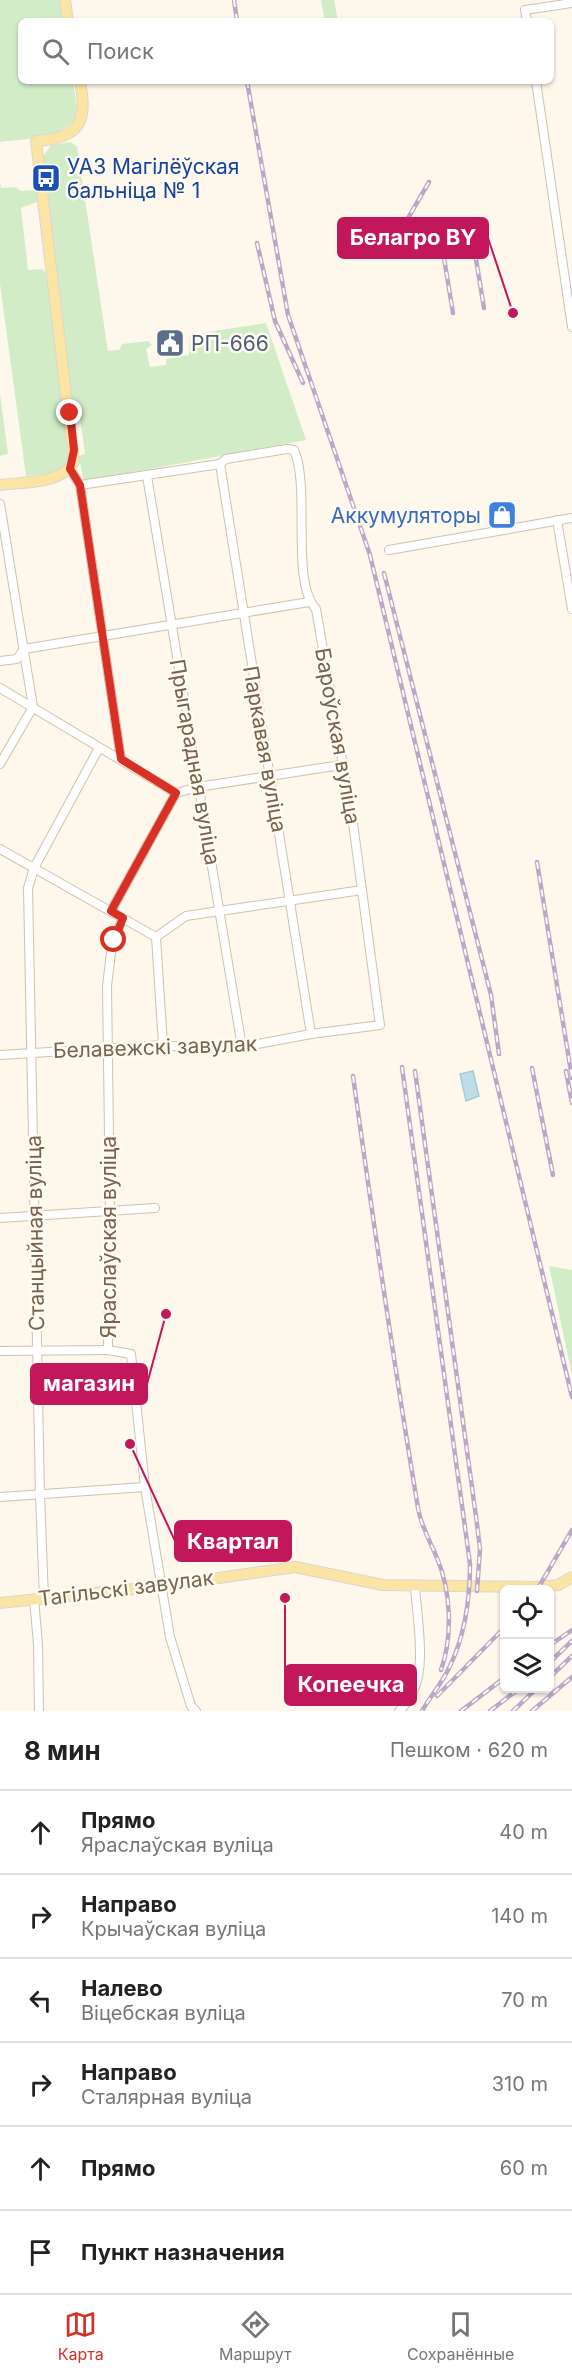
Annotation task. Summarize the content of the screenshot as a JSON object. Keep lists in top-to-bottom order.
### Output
{
  "streets": {
    "main road": ["Тагільскі завулак"],
    "street": [
      "Бароўская вуліца",
      "Паркавая вуліца",
      "Прыгарадная вуліца",
      "Белавежскі завулак",
      "Станцыйная вуліца",
      "Яраслаўская вуліца"
    ]
  },
  "crossings": [
    ["Бароўская вуліца", "Паркавая вуліца"],
    ["Бароўская вуліца", "Белавежскі завулак"],
    ["Паркавая вуліца", "Белавежскі завулак"],
    ["Прыгарадная вуліца", "Белавежскі завулак"],
    ["Белавежскі завулак", "Станцыйная вуліца"],
    ["Белавежскі завулак", "Яраслаўская вуліца"],
    ["Станцыйная вуліца", "Тагільскі завулак"],
    ["Яраслаўская вуліца", "Тагільскі завулак"]
  ],
  "places": {
    "bus stop": ["УАЗ Магілёўская бальніца № 1"],
    "other": [
      "Белагро BY",
      "магазин",
      "Квартал",
      "Копеечка"
    ],
    "public building": ["РП-666"],
    "shop": ["Аккумуляторы"]
  },
  "page": {
    "search": "Поиск",
    "heading": ["8 мин", "Пешком · 620 m"],
    "list": [
      ["Прямо", "Яраслаўская вуліца", "40 m"],
      ["Направо", "Крычаўская вуліца", "140 m"],
      ["Налево", "Віцебская вуліца", "70 m"],
      ["Направо", "Сталярная вуліца", "310 m"],
      ["Прямо", "60 m"],
      "Пункт назначения"
    ],
    "nav": ["Карта", "Маршрут", "Сохранённые"]
  }
}
